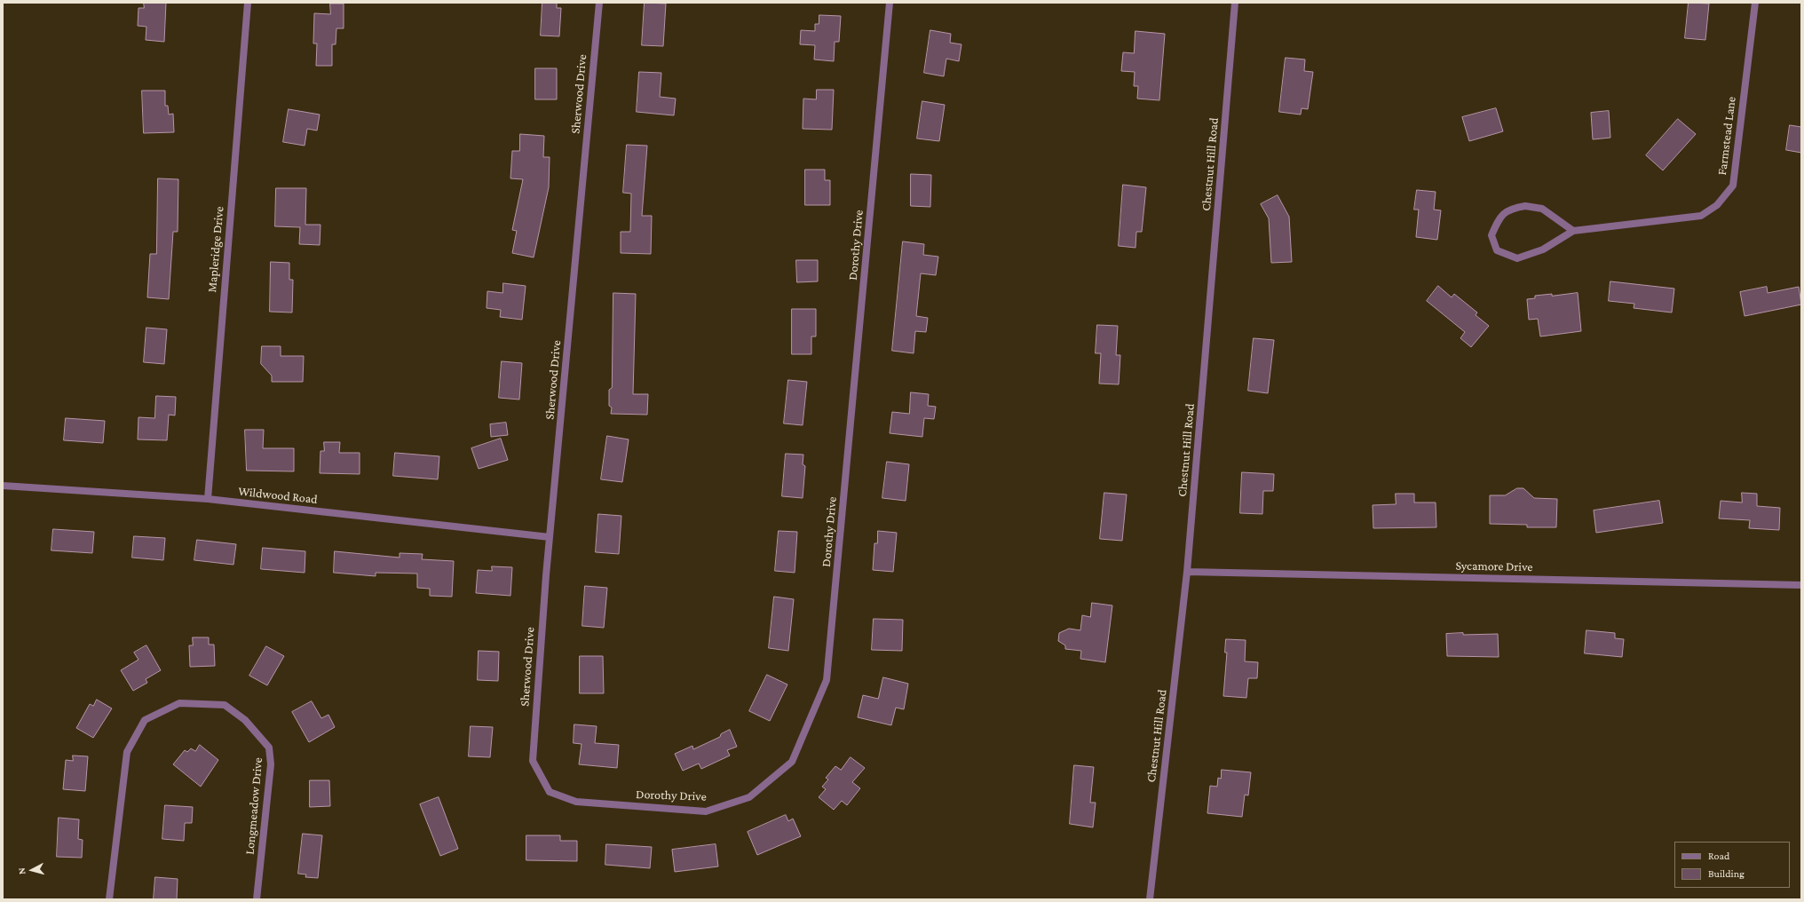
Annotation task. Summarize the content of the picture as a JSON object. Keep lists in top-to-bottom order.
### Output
{
  "streets": {
    "street": [
      "Sherwood Drive",
      "Farmstead Lane",
      "Chestnut Hill Road",
      "Dorothy Drive",
      "Mapleridge Drive",
      "Wildwood Road",
      "Sycamore Drive",
      "Longmeadow Drive"
    ]
  },
  "crossings": [
    ["Sherwood Drive", "Dorothy Drive"],
    ["Sherwood Drive", "Wildwood Road"],
    ["Chestnut Hill Road", "Sycamore Drive"],
    ["Mapleridge Drive", "Wildwood Road"]
  ],
  "legend": ["Road", "Building"],
  "north": "left"
}
